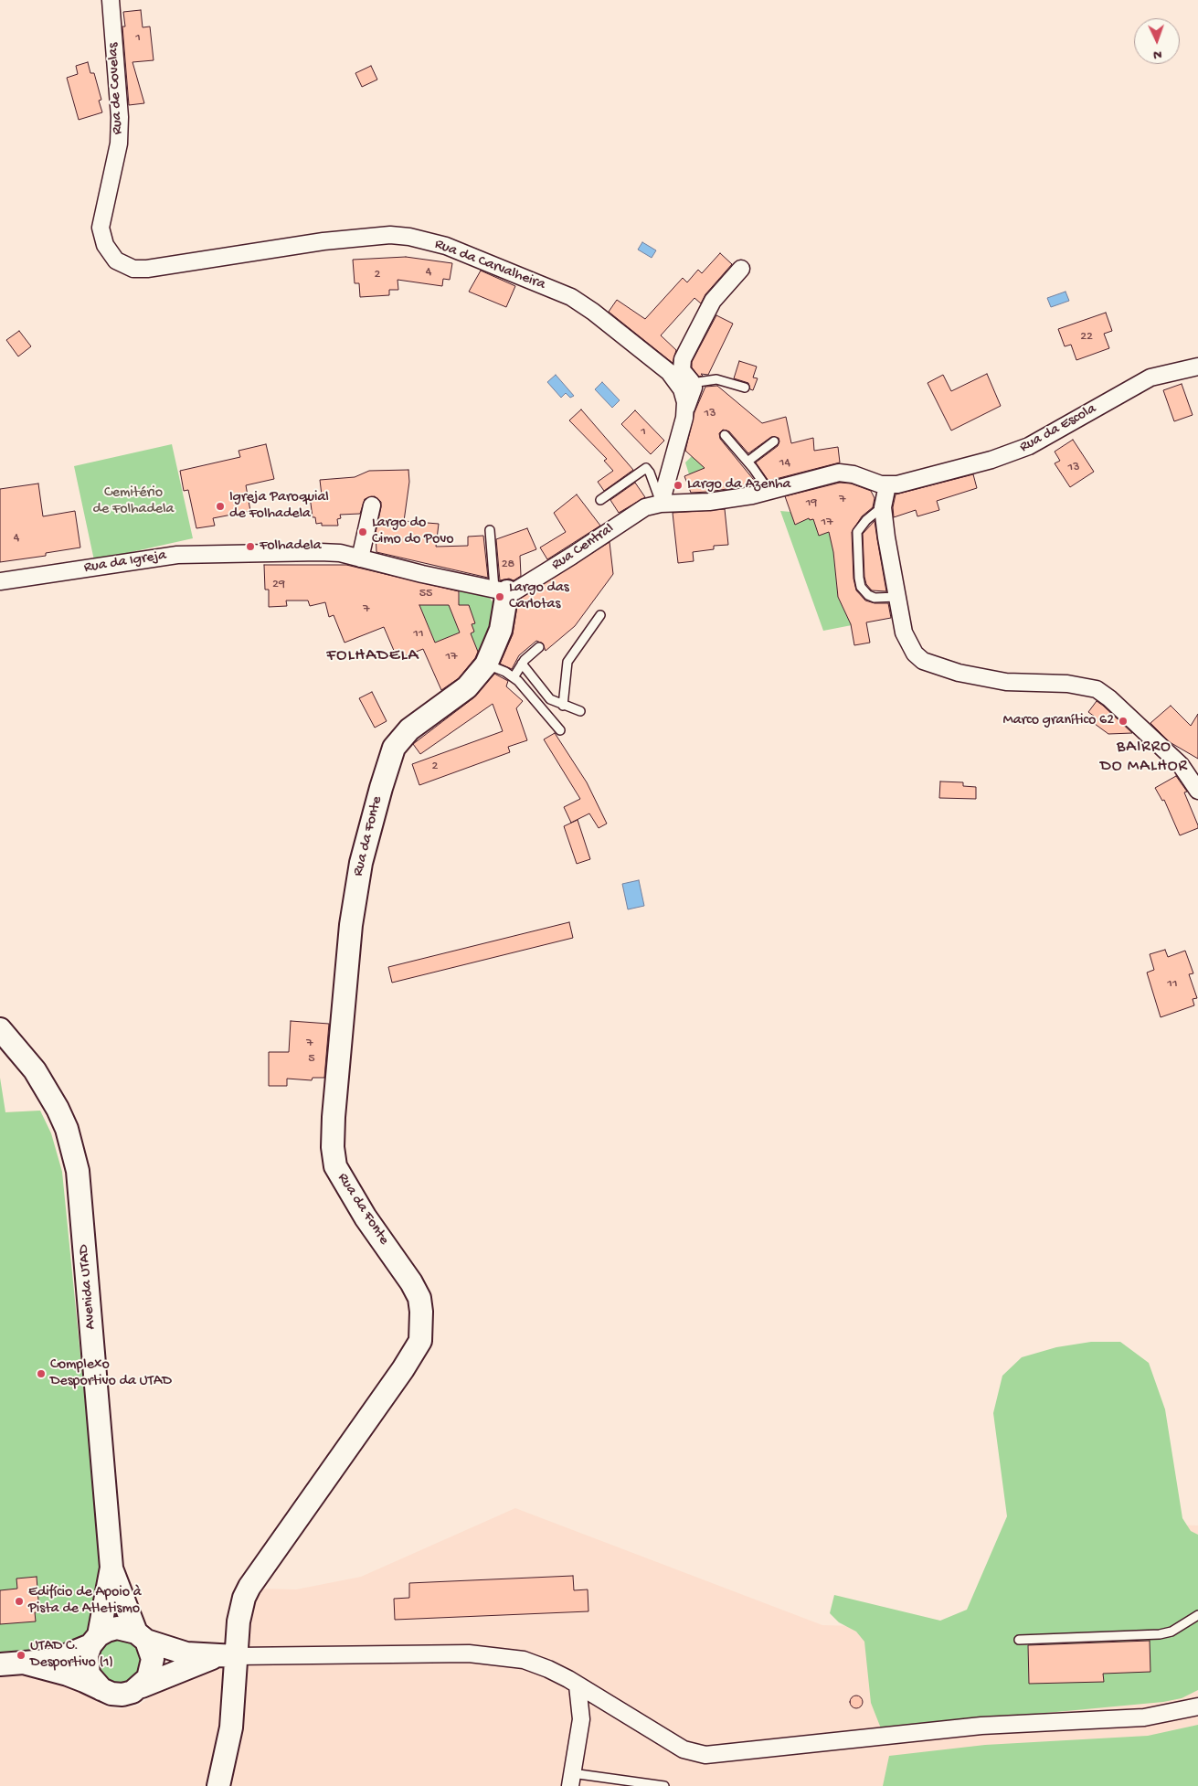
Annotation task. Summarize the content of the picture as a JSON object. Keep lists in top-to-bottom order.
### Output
{
  "streets": {
    "street": [
      "Rua de Covelas",
      "Rua da Carvalheira",
      "Rua da Escola",
      "Rua Central",
      "Rua da Igreja",
      "Rua da Fonte",
      "Avenida UTAD"
    ]
  },
  "crossings": [
    ["Rua de Covelas", "Rua da Carvalheira"],
    ["Rua da Escola", "Rua Central"]
  ],
  "districts": ["FOLHADELA", "BAIRRO DO MALHOR"],
  "parks": ["Cemitério de Folhadela"],
  "places": [
    "Largo da Azenha",
    "Igreja Paroquial de Folhadela",
    "Largo do Cimo do Povo",
    "Folhadela",
    "Largo das Carlotas",
    "Marco granítico 62",
    "Complexo Desportivo da UTAD",
    "Edifício de Apoio à Pista de Atletismo",
    "UTAD C. Desportivo (1)"
  ],
  "house_numbers": [
    "1",
    "4",
    "2",
    "22",
    "13",
    "1",
    "14",
    "13",
    "7",
    "19",
    "17",
    "4",
    "28",
    "29",
    "55",
    "7",
    "11",
    "17",
    "2",
    "11",
    "7",
    "5"
  ],
  "north": "bottom"
}
